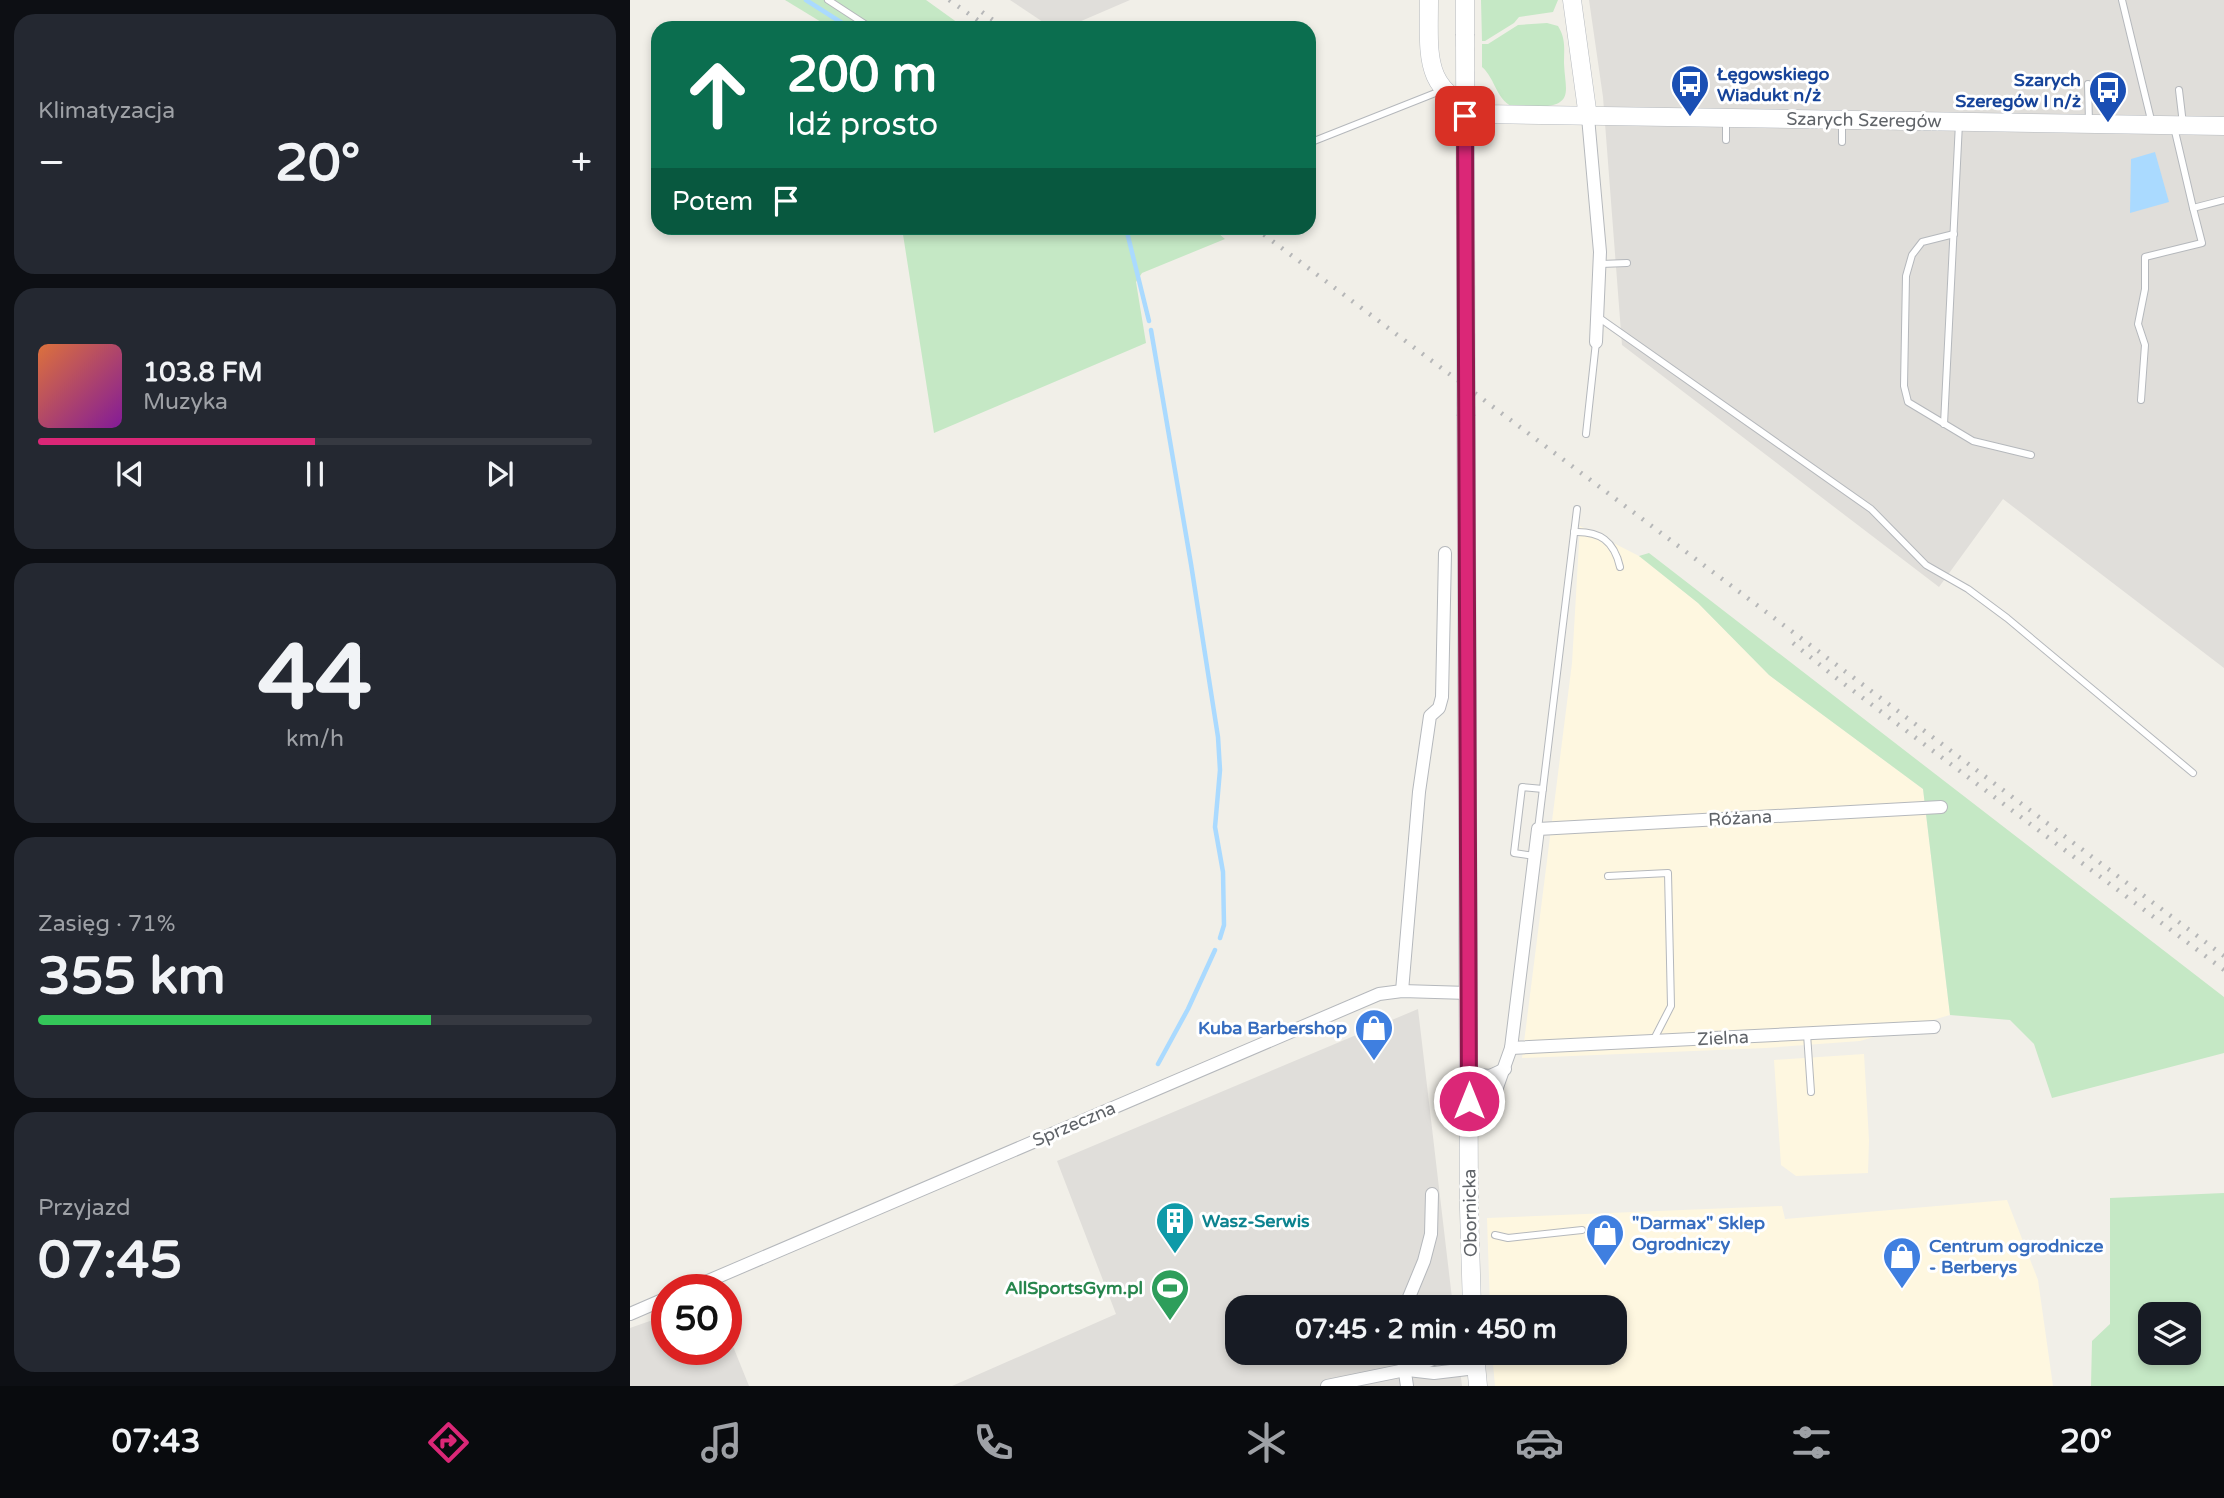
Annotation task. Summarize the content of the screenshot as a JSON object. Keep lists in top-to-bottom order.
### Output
{
  "streets": {
    "main road": ["Szarych Szeregów", "Obornicka"],
    "street": ["Różana", "Zielna", "Sprzeczna"]
  },
  "crossings": [
    ["Sprzeczna", "Obornicka"]
  ],
  "places": {
    "bus stop": ["Łęgowskiego Wiadukt n/ż", "Szarych Szeregów I n/ż"],
    "shop": ["Kuba Barbershop", "\"Darmax\" Sklep Ogrodniczy", "Centrum ogrodnicze - Berberys"],
    "building": ["Wasz-Serwis"],
    "sports": ["AllSportsGym.pl"]
  },
  "page": {
    "tile": [
      "Klimatyzacja",
      ["44", "km/h"],
      ["Zasięg · 71%", "355 km"],
      ["Przyjazd", "07:45"]
    ],
    "turn": ["200 m", "Idź prosto"],
    "heat": ["−", "20°", "+"],
    "then": "Potem",
    "song": ["103.8 FM", "Muzyka"],
    "limit": "50",
    "trip": "07:45 · 2 min · 450 m",
    "tabs": ["07:43", "20°"]
  }
}
